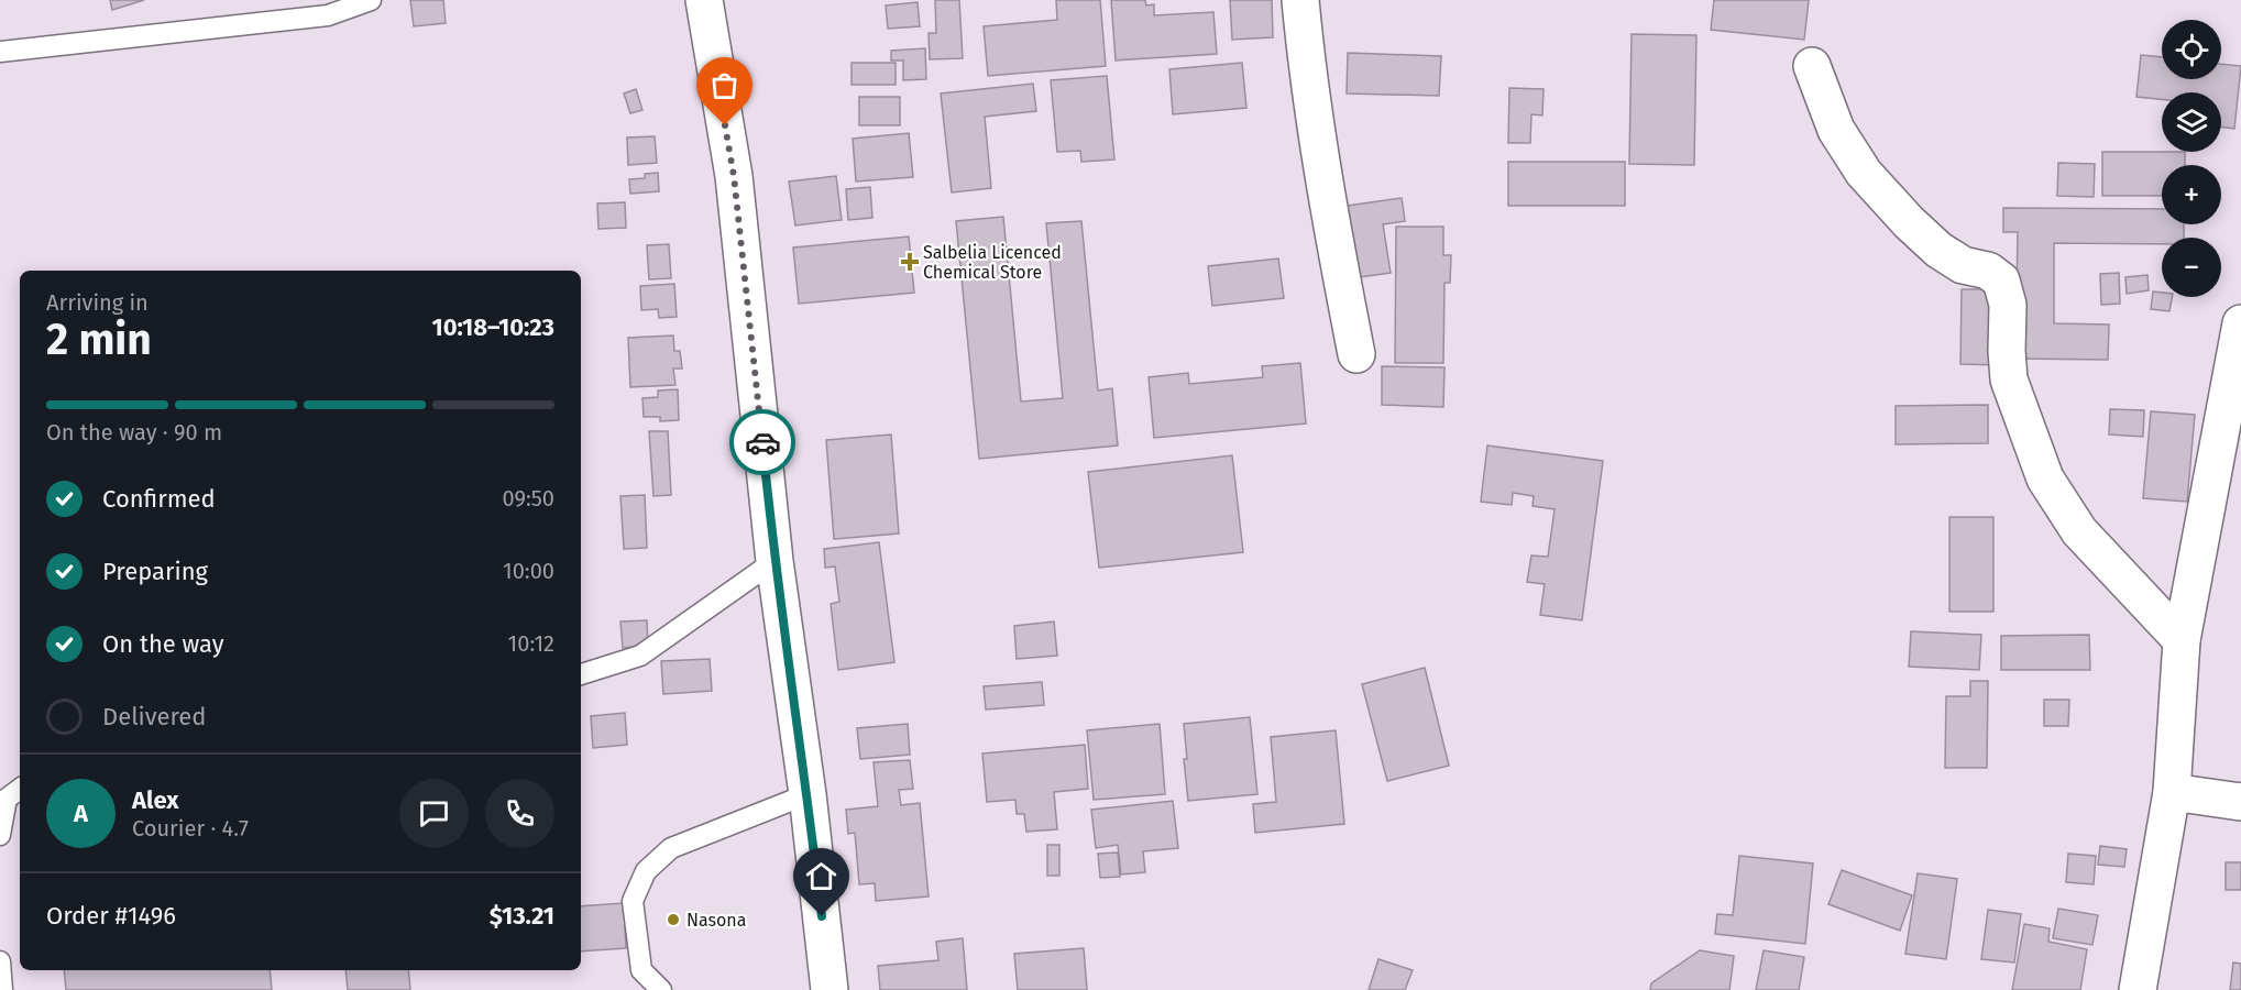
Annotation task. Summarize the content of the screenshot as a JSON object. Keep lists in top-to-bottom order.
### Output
{
  "places": {
    "health": ["Salbelia Licenced Chemical Store"],
    "other": ["Nasona"]
  },
  "page": {
    "map_buttons": ["+", "−"],
    "heading": ["2 min", "Arriving in", "10:18–10:23"],
    "panel": [
      "Alex",
      "Courier · 4.7",
      "Order #1496",
      "$13.21"
    ],
    "bar": "On the way · 90 m",
    "list": [
      ["Confirmed", "09:50"],
      ["Preparing", "10:00"],
      ["On the way", "10:12"],
      "Delivered"
    ],
    "round": "A"
  }
}
